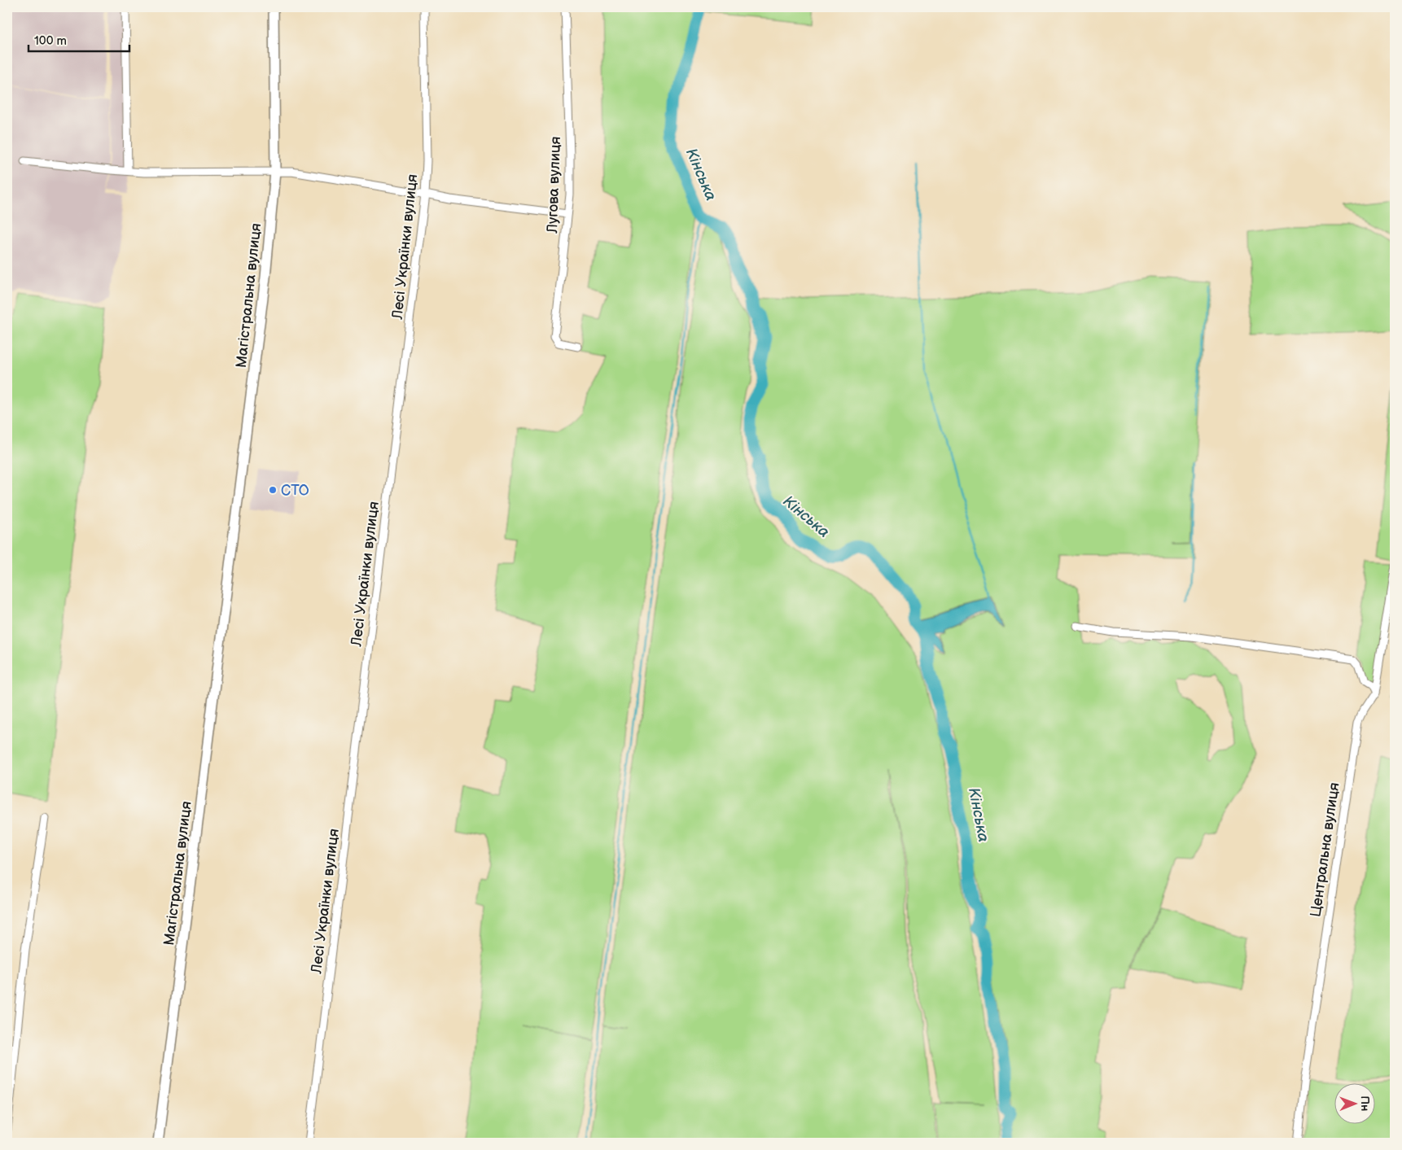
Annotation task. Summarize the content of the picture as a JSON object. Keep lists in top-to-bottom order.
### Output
{
  "streets": {
    "main road": ["Магістральна вулиця"],
    "street": ["Лугова вулиця", "Лесі Українки вулиця", "Центральна вулиця"]
  },
  "water": ["Кінська"],
  "places": ["СТО"],
  "scale_bar": "100 m",
  "north": "right"
}
